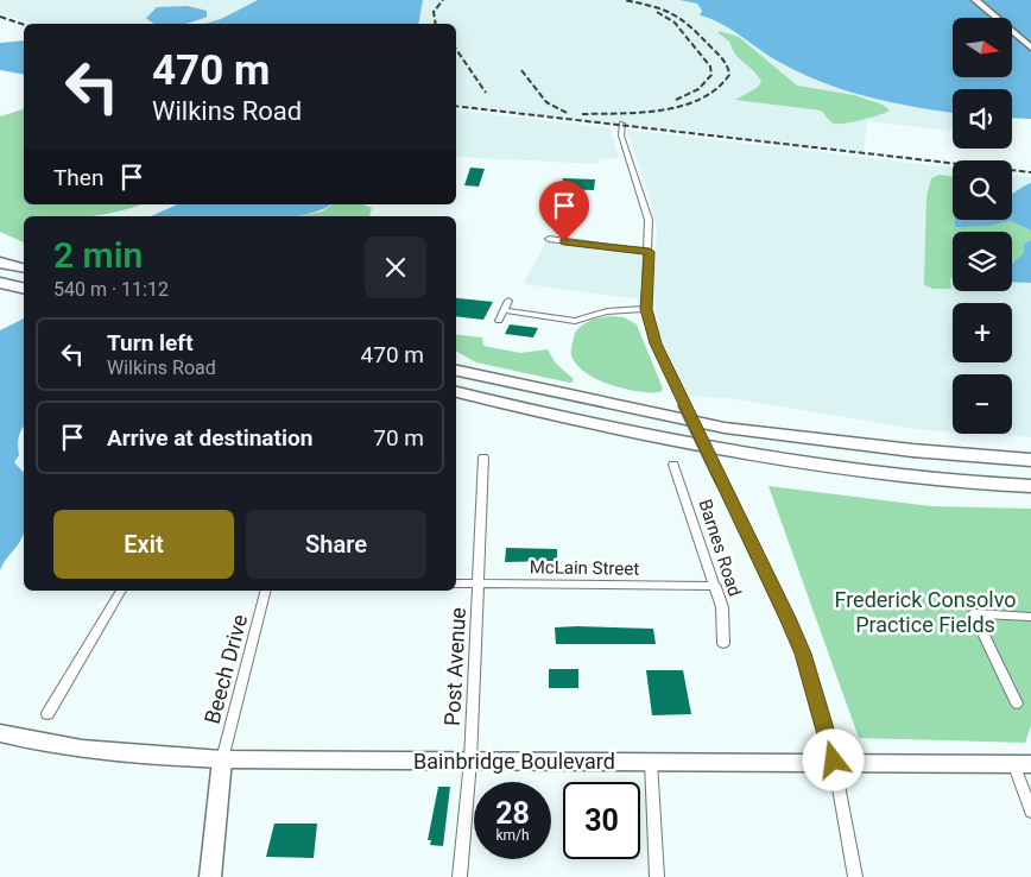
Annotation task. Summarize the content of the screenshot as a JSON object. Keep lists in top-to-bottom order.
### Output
{
  "streets": {
    "main road": ["Bainbridge Boulevard"],
    "street": [
      "Barnes Road",
      "McLain Street",
      "Post Avenue",
      "Beech Drive"
    ]
  },
  "crossings": [
    ["Barnes Road", "McLain Street"],
    ["Barnes Road", "Bainbridge Boulevard"],
    ["McLain Street", "Post Avenue"],
    ["Post Avenue", "Bainbridge Boulevard"],
    ["Beech Drive", "Bainbridge Boulevard"]
  ],
  "parks": ["Frederick Consolvo Practice Fields"],
  "north": "right",
  "page": {
    "map_buttons": ["+", "−"],
    "turn": ["470 m", "Wilkins Road"],
    "then": "Then",
    "heading": ["2 min", "540 m · 11:12"],
    "list": [
      {
        "name": "Turn left",
        "note": "Wilkins Road",
        "value": "470 m"
      },
      {
        "name": "Arrive at destination",
        "value": "70 m"
      }
    ],
    "buttons": ["Exit", "Share"],
    "speed": "28 km/h",
    "limit": "30"
  }
}
